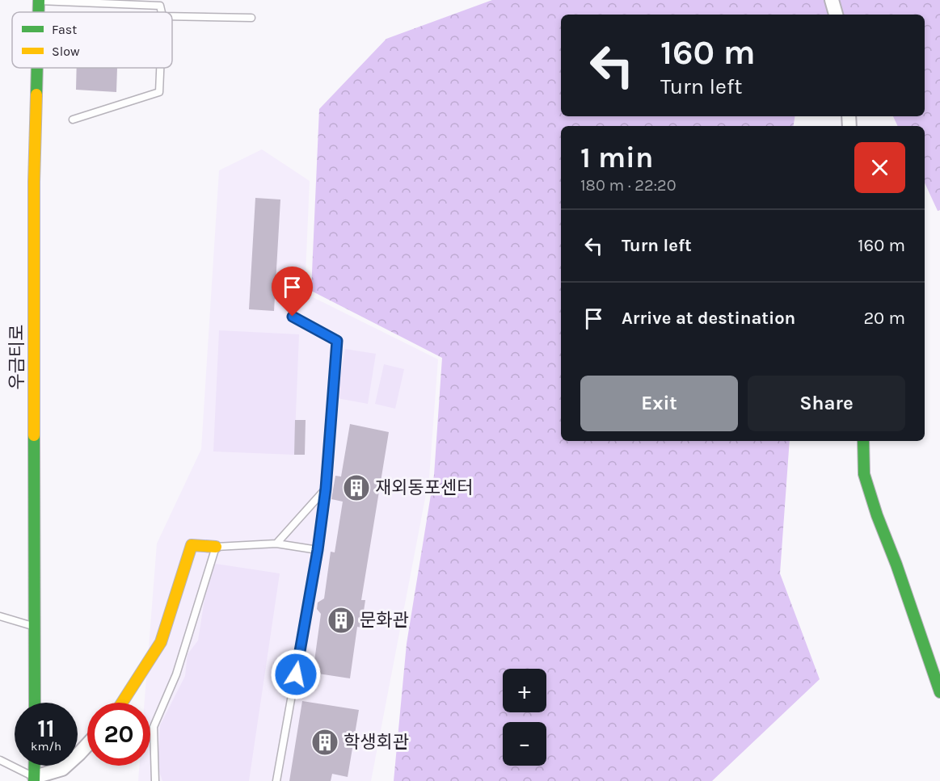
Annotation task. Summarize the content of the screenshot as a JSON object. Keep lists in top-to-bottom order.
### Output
{
  "streets": {
    "main road": ["우금티로"]
  },
  "places": {
    "building": ["재외동포센터", "문화관", "학생회관"]
  },
  "legend": ["Fast", "Slow"],
  "page": {
    "turn": ["160 m", "Turn left"],
    "heading": ["1 min", "180 m · 22:20"],
    "list": [
      {
        "name": "Turn left",
        "value": "160 m"
      },
      {
        "name": "Arrive at destination",
        "value": "20 m"
      }
    ],
    "buttons": ["Exit", "Share"],
    "map_buttons": ["+", "−"],
    "speed": "11 km/h",
    "limit": "20"
  }
}
